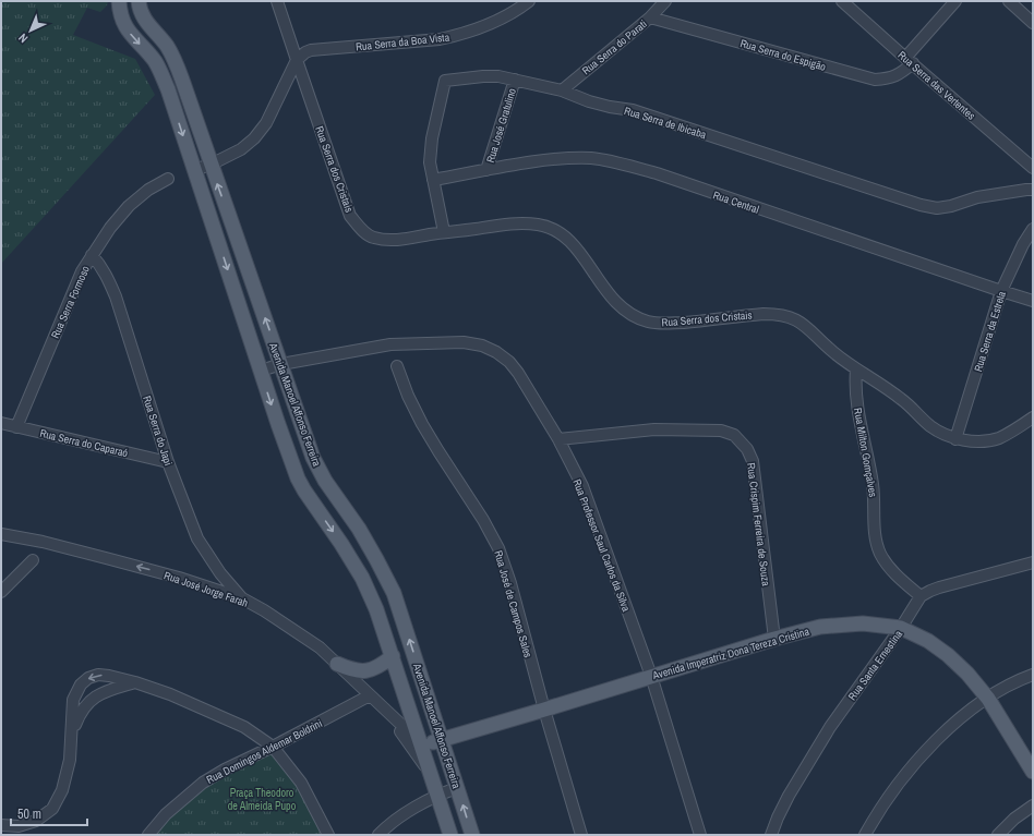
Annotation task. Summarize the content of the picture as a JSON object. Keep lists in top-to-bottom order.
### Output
{
  "streets": {
    "main road": ["Avenida Manoel Affonso Ferreira", "Avenida Imperatriz Dona Tereza Cristina"],
    "street": [
      "Rua Serra da Boa Vista",
      "Rua Serra do Parati",
      "Rua Serra do Espigão",
      "Rua Serra das Vertentes",
      "Rua Serra de Ibicaba",
      "Rua José Gratulino",
      "Rua Serra dos Cristais",
      "Rua Central",
      "Rua Serra Formoso",
      "Rua Serra da Estrela",
      "Rua Serra do Japi",
      "Rua Serra do Caparaó",
      "Rua Milton Gomçalves",
      "Rua Crispim Ferreira de Souza",
      "Rua Professor Saul Carlos da Silva",
      "Rua José Jorge Farah",
      "Rua José de Campos Sales",
      "Rua Santa Ernestina",
      "Rua Domingos Aldemar Boldrini"
    ]
  },
  "crossings": [
    ["Rua Serra da Boa Vista", "Rua Serra dos Cristais"],
    ["Rua Serra do Parati", "Rua Serra do Espigão"],
    ["Rua Serra do Parati", "Rua Serra de Ibicaba"],
    ["Rua Serra do Espigão", "Rua Serra das Vertentes"],
    ["Rua Serra de Ibicaba", "Rua José Gratulino"],
    ["Rua Serra de Ibicaba", "Rua Serra dos Cristais"],
    ["Rua Serra de Ibicaba", "Rua Central"],
    ["Rua José Gratulino", "Rua Central"],
    ["Rua Serra dos Cristais", "Rua Serra da Estrela"],
    ["Rua Serra dos Cristais", "Rua Milton Gomçalves"],
    ["Rua Central", "Rua Serra da Estrela"],
    ["Rua Serra Formoso", "Rua Serra do Japi"],
    ["Rua Serra Formoso", "Rua Serra do Caparaó"],
    ["Avenida Manoel Affonso Ferreira", "Rua Professor Saul Carlos da Silva"],
    ["Avenida Manoel Affonso Ferreira", "Rua José Jorge Farah"],
    ["Avenida Manoel Affonso Ferreira", "Avenida Imperatriz Dona Tereza Cristina"],
    ["Rua Serra do Japi", "Rua Serra do Caparaó"],
    ["Rua Serra do Japi", "Rua José Jorge Farah"],
    ["Rua Milton Gomçalves", "Rua Santa Ernestina"],
    ["Rua Crispim Ferreira de Souza", "Rua Professor Saul Carlos da Silva"],
    ["Rua Crispim Ferreira de Souza", "Avenida Imperatriz Dona Tereza Cristina"],
    ["Rua Professor Saul Carlos da Silva", "Avenida Imperatriz Dona Tereza Cristina"],
    ["Rua José Jorge Farah", "Avenida Imperatriz Dona Tereza Cristina"],
    ["Rua José Jorge Farah", "Rua Domingos Aldemar Boldrini"],
    ["Rua José de Campos Sales", "Avenida Imperatriz Dona Tereza Cristina"],
    ["Avenida Imperatriz Dona Tereza Cristina", "Rua Santa Ernestina"]
  ],
  "one_way": ["Rua José Jorge Farah"],
  "parks": ["Praça Theodoro de Almeida Pupo"],
  "scale_bar": "50 m",
  "north": "bottom left"
}
